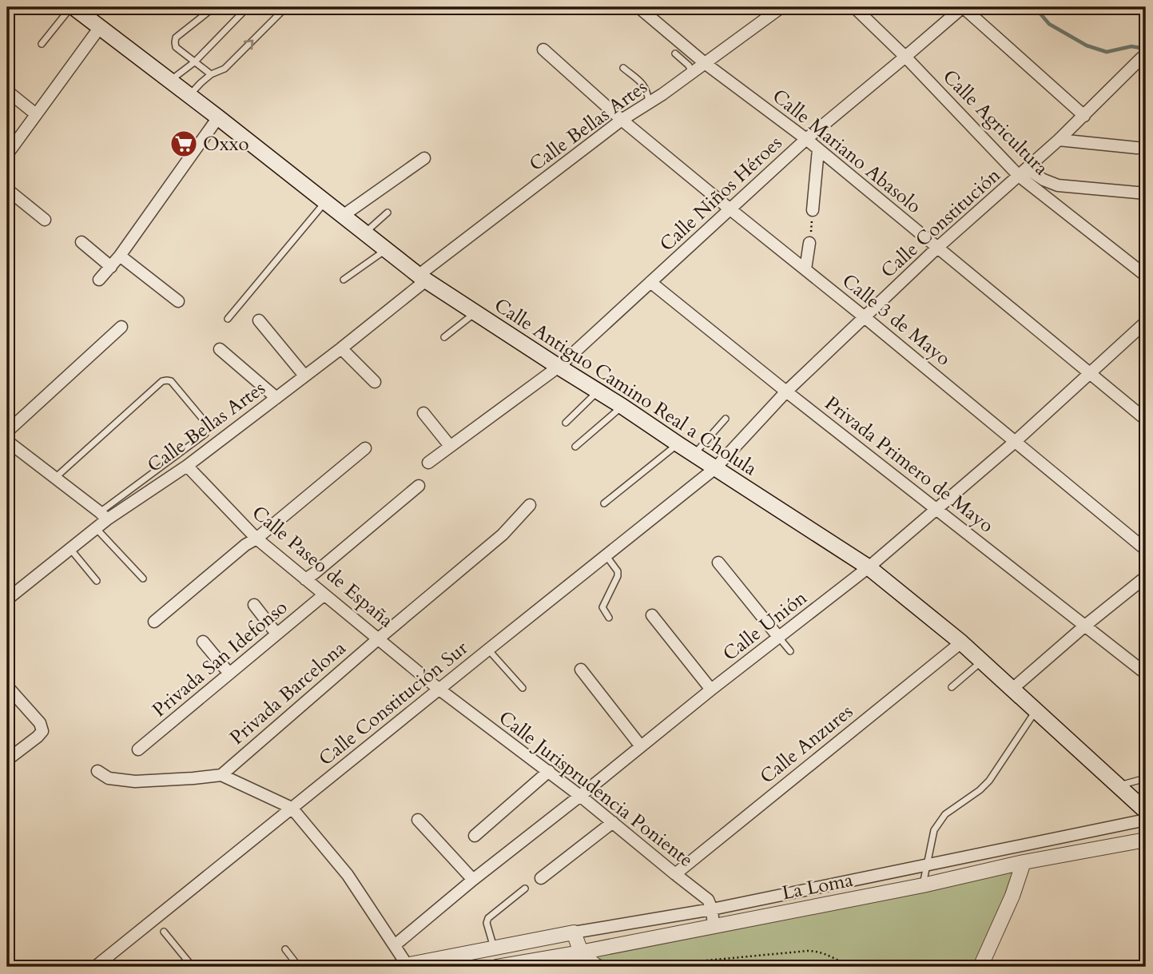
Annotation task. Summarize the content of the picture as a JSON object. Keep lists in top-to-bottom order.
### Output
{
  "streets": {
    "main road": ["Calle Antiguo Camino Real a Cholula"],
    "street": [
      "Calle Agricultura",
      "Calle Bellas Artes",
      "Calle Mariano Abasolo",
      "Calle Niños Héroes",
      "Calle Constitución",
      "Calle 3 de Mayo",
      "Privada Primero de Mayo",
      "Calle Paseo de España",
      "Calle Unión",
      "Privada San Idefonso",
      "Privada Barcelona",
      "Calle Constitución Sur",
      "Calle Anzures",
      "Calle Jurisprudencia Poniente",
      "La Loma"
    ]
  },
  "crossings": [
    ["Calle Agricultura", "Calle Niños Héroes"],
    ["Calle Agricultura", "Calle Constitución"],
    ["Calle Bellas Artes", "Calle Mariano Abasolo"],
    ["Calle Bellas Artes", "Calle 3 de Mayo"],
    ["Calle Bellas Artes", "Calle Antiguo Camino Real a Cholula"],
    ["Calle Bellas Artes", "Calle Paseo de España"],
    ["Calle Mariano Abasolo", "Calle Niños Héroes"],
    ["Calle Mariano Abasolo", "Calle Constitución"],
    ["Calle Mariano Abasolo", "Calle Unión"],
    ["Calle Niños Héroes", "Calle 3 de Mayo"],
    ["Calle Niños Héroes", "Calle Antiguo Camino Real a Cholula"],
    ["Calle Niños Héroes", "Privada Primero de Mayo"],
    ["Calle Constitución", "Calle 3 de Mayo"],
    ["Calle Constitución", "Calle Antiguo Camino Real a Cholula"],
    ["Calle Constitución", "Privada Primero de Mayo"],
    ["Calle Constitución", "Calle Constitución Sur"],
    ["Calle 3 de Mayo", "Calle Unión"],
    ["Calle Antiguo Camino Real a Cholula", "Calle Unión"],
    ["Calle Antiguo Camino Real a Cholula", "Calle Constitución Sur"],
    ["Calle Antiguo Camino Real a Cholula", "Calle Anzures"],
    ["Privada Primero de Mayo", "Calle Unión"],
    ["Calle Paseo de España", "Privada San Idefonso"],
    ["Calle Paseo de España", "Privada Barcelona"],
    ["Calle Paseo de España", "Calle Constitución Sur"],
    ["Calle Paseo de España", "Calle Jurisprudencia Poniente"],
    ["Calle Unión", "Calle Jurisprudencia Poniente"],
    ["Calle Constitución Sur", "Calle Jurisprudencia Poniente"],
    ["Calle Anzures", "Calle Jurisprudencia Poniente"]
  ],
  "places": {
    "supermarket": ["Oxxo"]
  }
}
